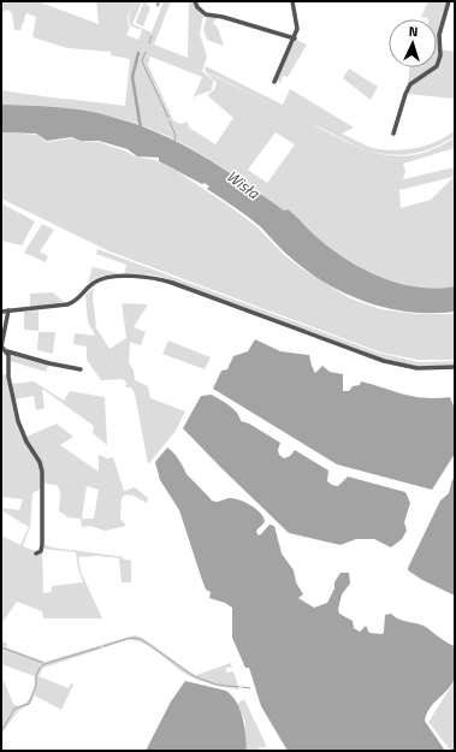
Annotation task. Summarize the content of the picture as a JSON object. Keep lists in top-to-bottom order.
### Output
{
  "water": ["Wisła"],
  "north": "top"
}
